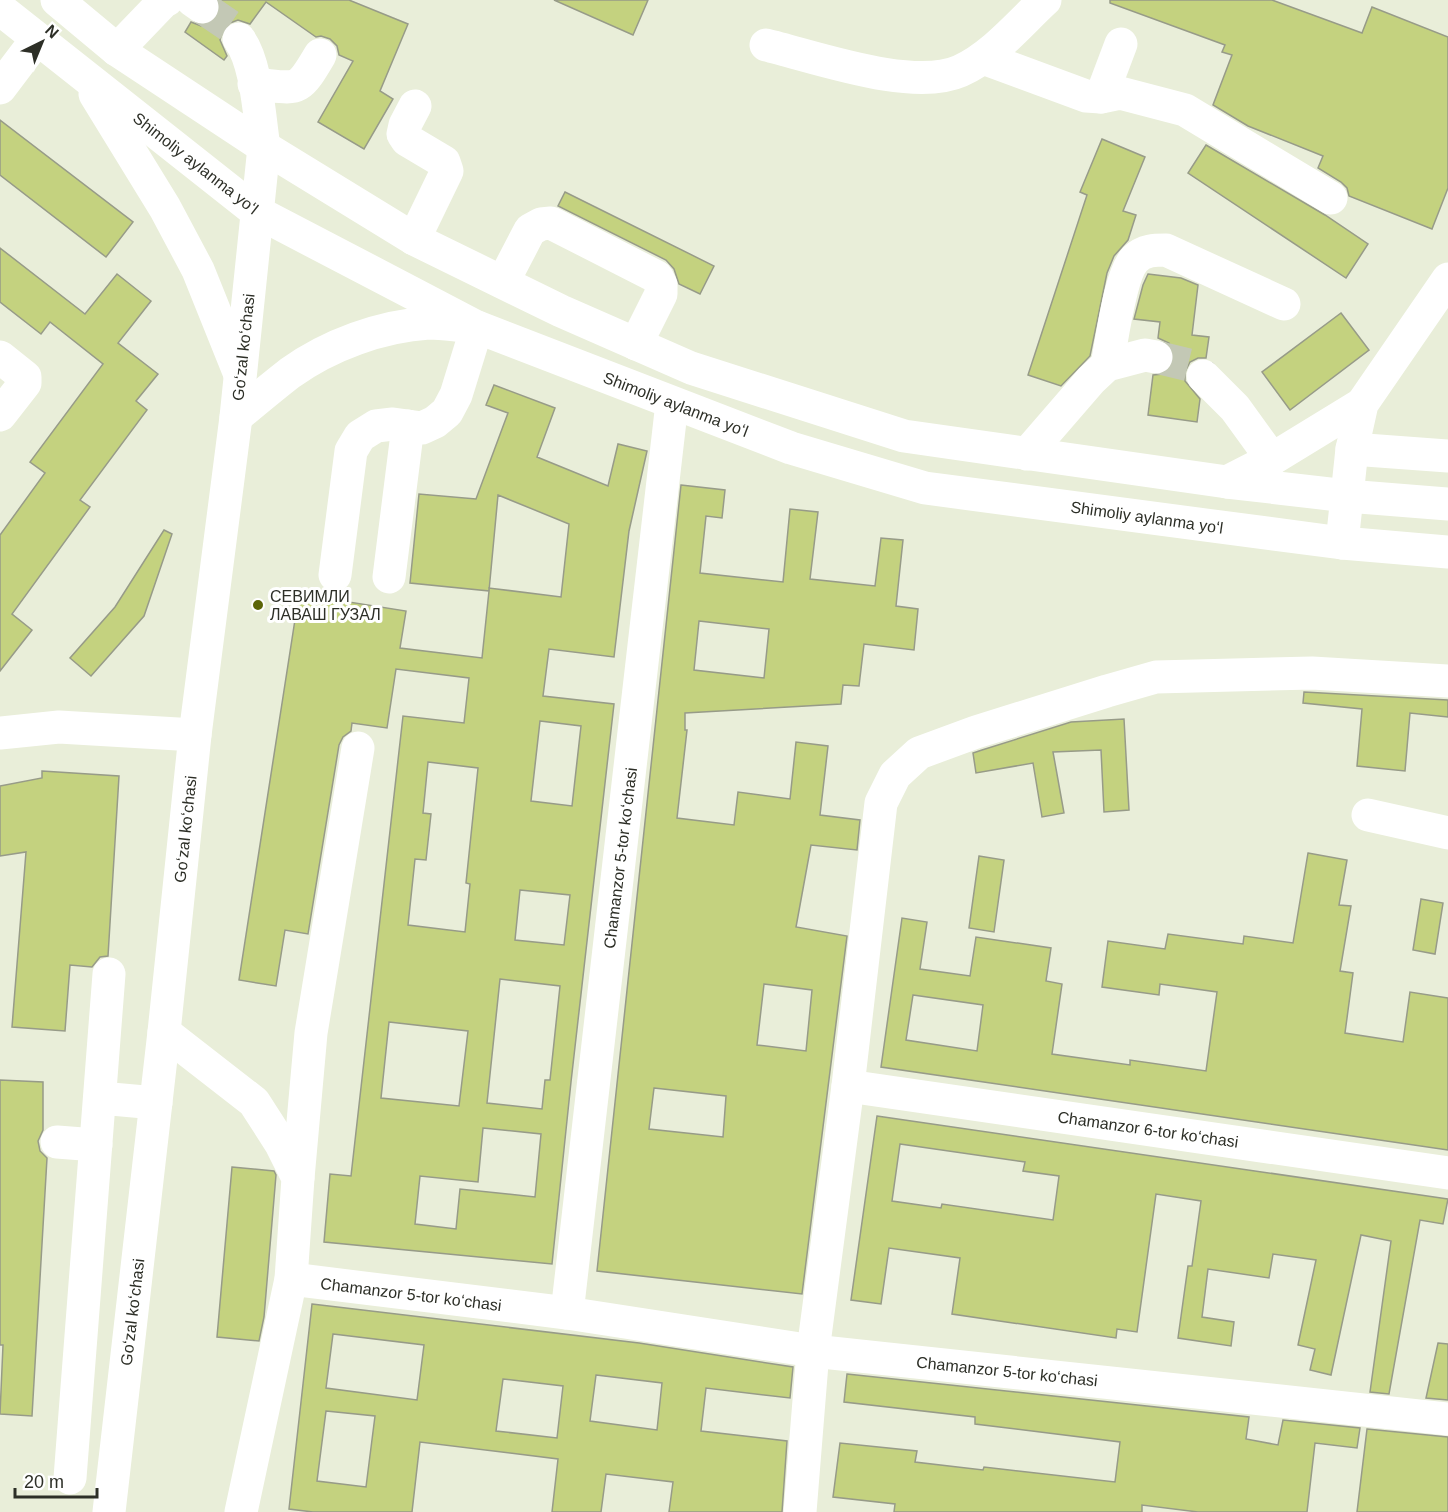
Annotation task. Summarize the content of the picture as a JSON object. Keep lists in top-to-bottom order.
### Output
{
  "streets": {
    "street": [
      "Shimoliy aylanma yoʻl",
      "Goʻzal koʻchasi",
      "Chamanzor 5-tor koʻchasi",
      "Chamanzor 6-tor koʻchasi"
    ]
  },
  "crossings": [
    ["Shimoliy aylanma yoʻl", "Goʻzal koʻchasi"],
    ["Shimoliy aylanma yoʻl", "Chamanzor 5-tor koʻchasi"]
  ],
  "places": ["СЕВИМЛИ ЛАВАШ ГУЗАЛ"],
  "scale_bar": "20 m",
  "north": "top right"
}
